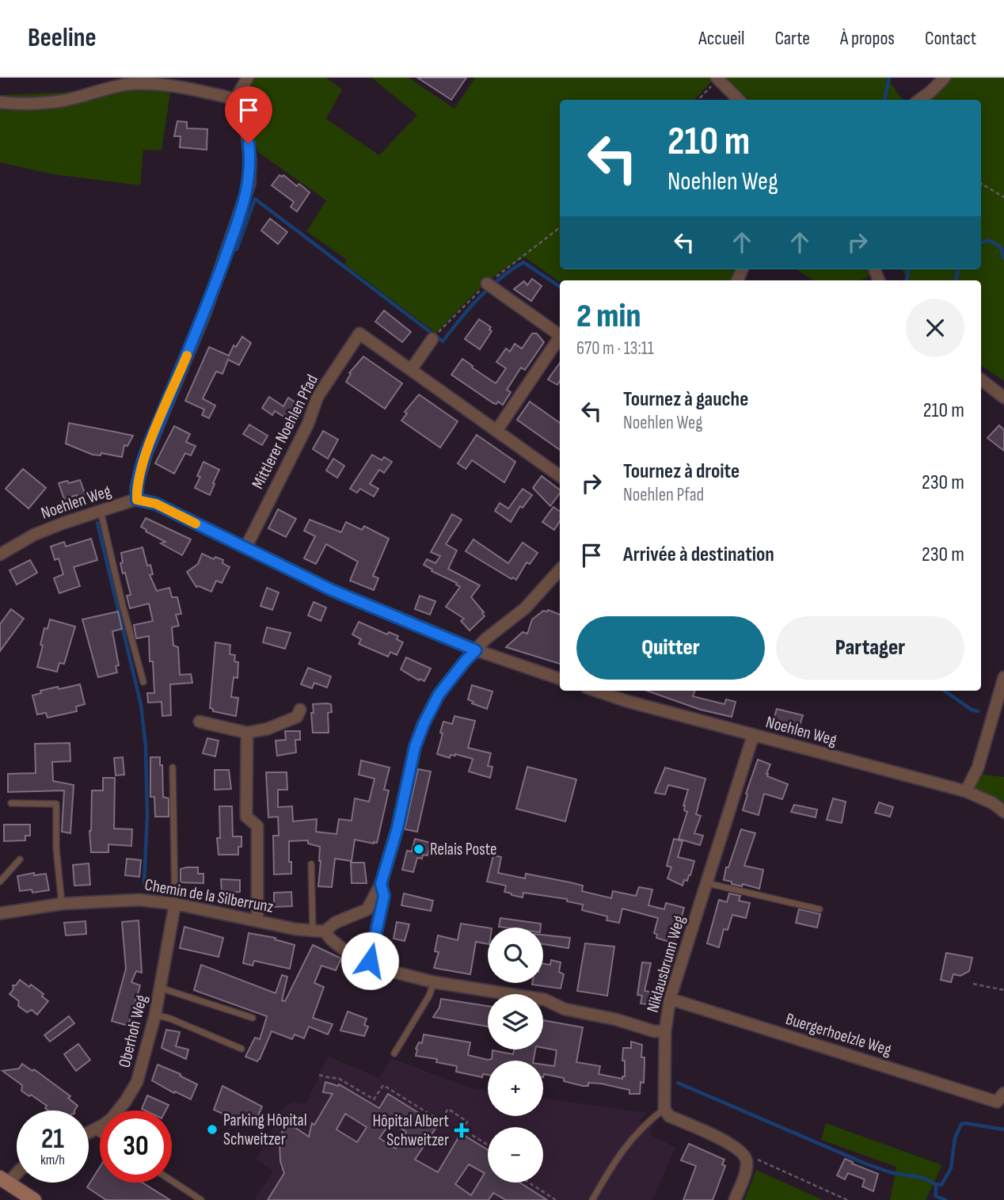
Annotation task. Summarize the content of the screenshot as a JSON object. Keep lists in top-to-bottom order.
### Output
{
  "streets": {
    "street": [
      "Mittlerer Noehlen Pfad",
      "Noehlen Weg",
      "Chemin de la Silberrunz",
      "Niklausbrunn Weg",
      "Oberhoh Weg",
      "Buergerhoelzle Weg"
    ]
  },
  "crossings": [
    ["Mittlerer Noehlen Pfad", "Noehlen Weg"],
    ["Noehlen Weg", "Niklausbrunn Weg"],
    ["Chemin de la Silberrunz", "Oberhoh Weg"],
    ["Niklausbrunn Weg", "Buergerhoelzle Weg"]
  ],
  "places": {
    "other": ["Relais Poste", "Parking Hôpital Schweitzer"],
    "health": ["Hôpital Albert Schweitzer"]
  },
  "page": {
    "header": "Beeline",
    "nav": [
      "Accueil",
      "Carte",
      "À propos",
      "Contact"
    ],
    "turn": ["210 m", "Noehlen Weg"],
    "heading": ["2 min", "670 m · 13:11"],
    "list": [
      {
        "name": "Tournez à gauche",
        "note": "Noehlen Weg",
        "value": "210 m"
      },
      {
        "name": "Tournez à droite",
        "note": "Noehlen Pfad",
        "value": "230 m"
      },
      {
        "name": "Arrivée à destination",
        "value": "230 m"
      }
    ],
    "buttons": ["Quitter", "Partager"],
    "map_buttons": ["+", "−"],
    "speed": "21 km/h",
    "limit": "30"
  }
}
